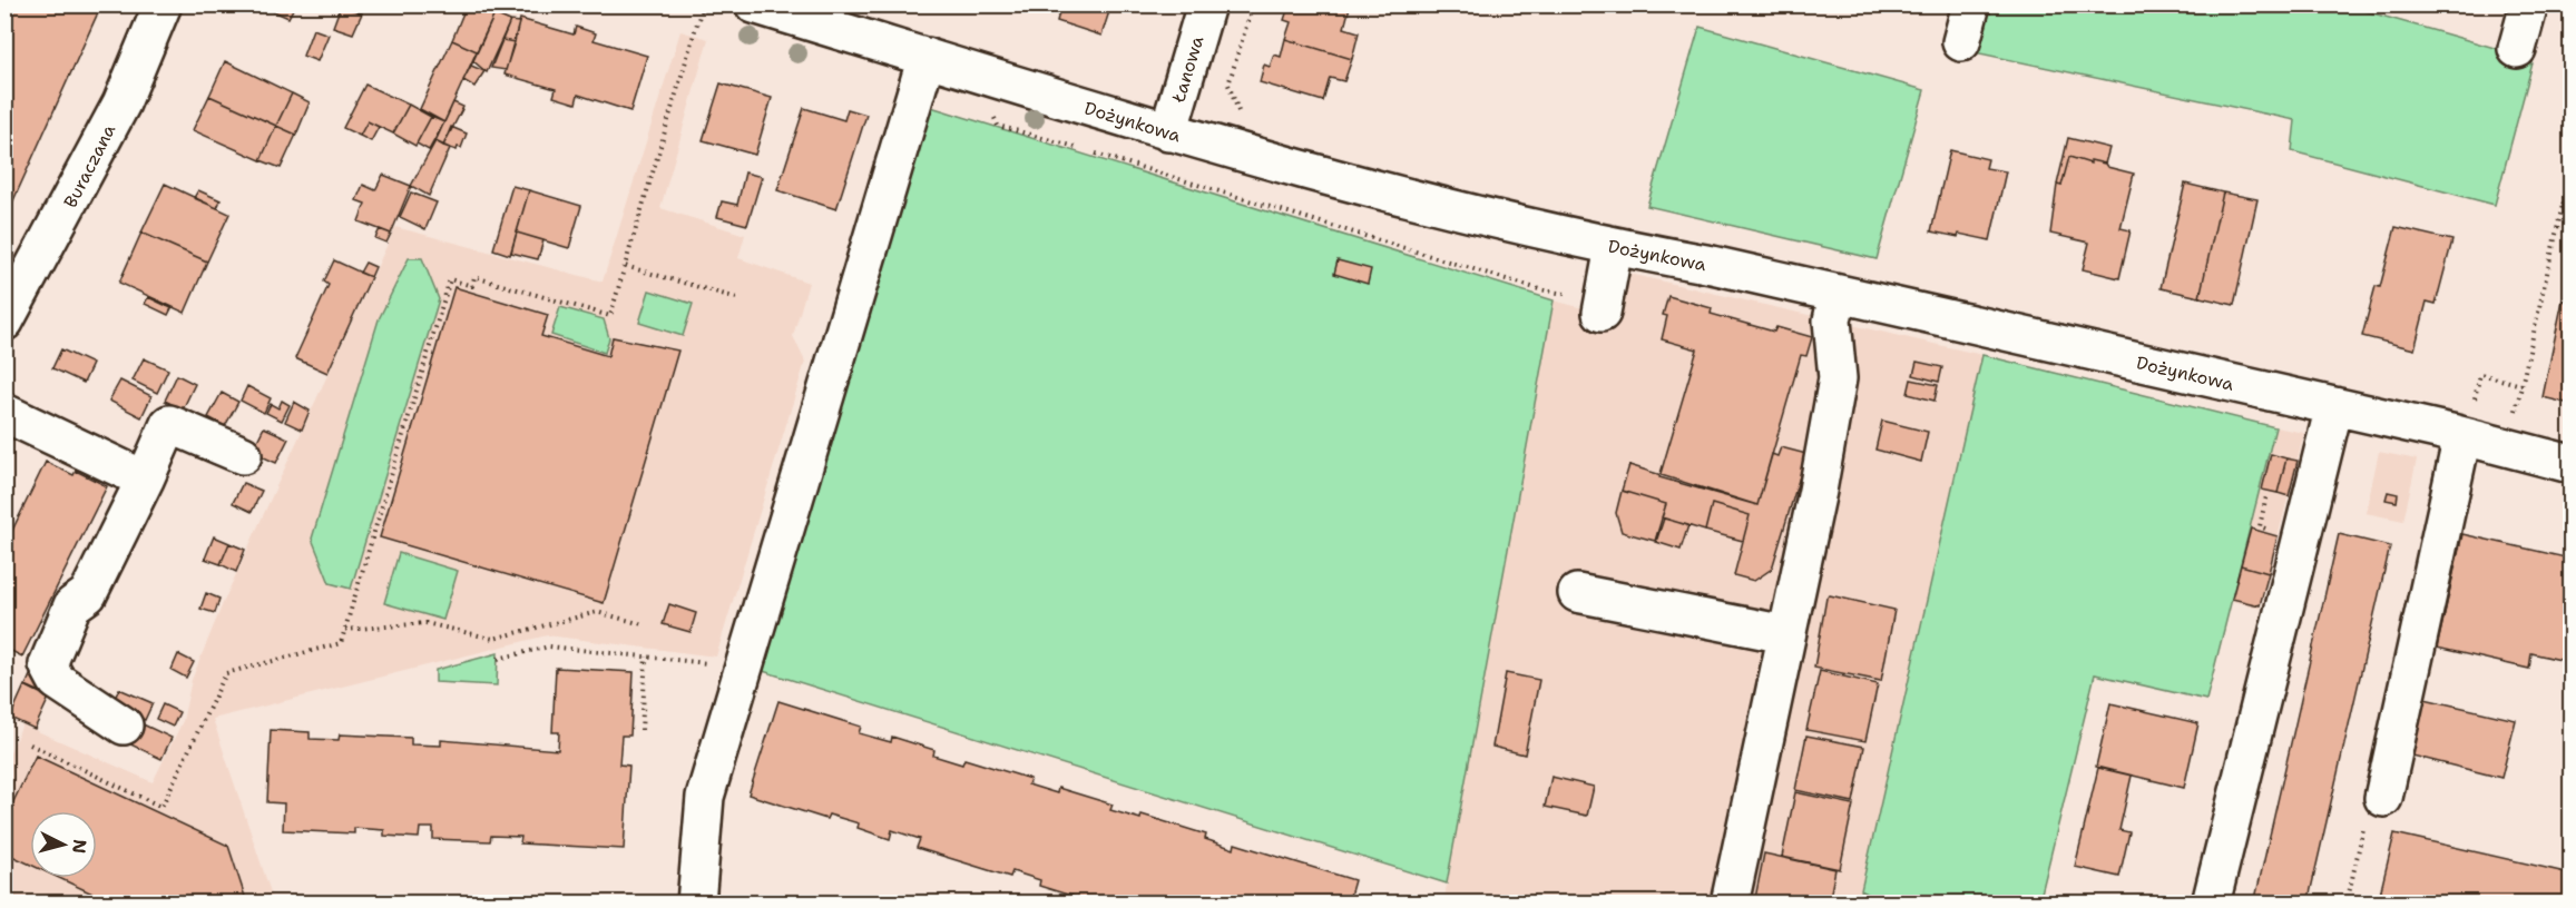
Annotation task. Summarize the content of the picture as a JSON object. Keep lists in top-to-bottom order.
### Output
{
  "streets": {
    "street": ["Łanowa", "Dożynkowa", "Buraczana"]
  },
  "crossings": [
    ["Łanowa", "Dożynkowa"]
  ],
  "north": "right"
}
